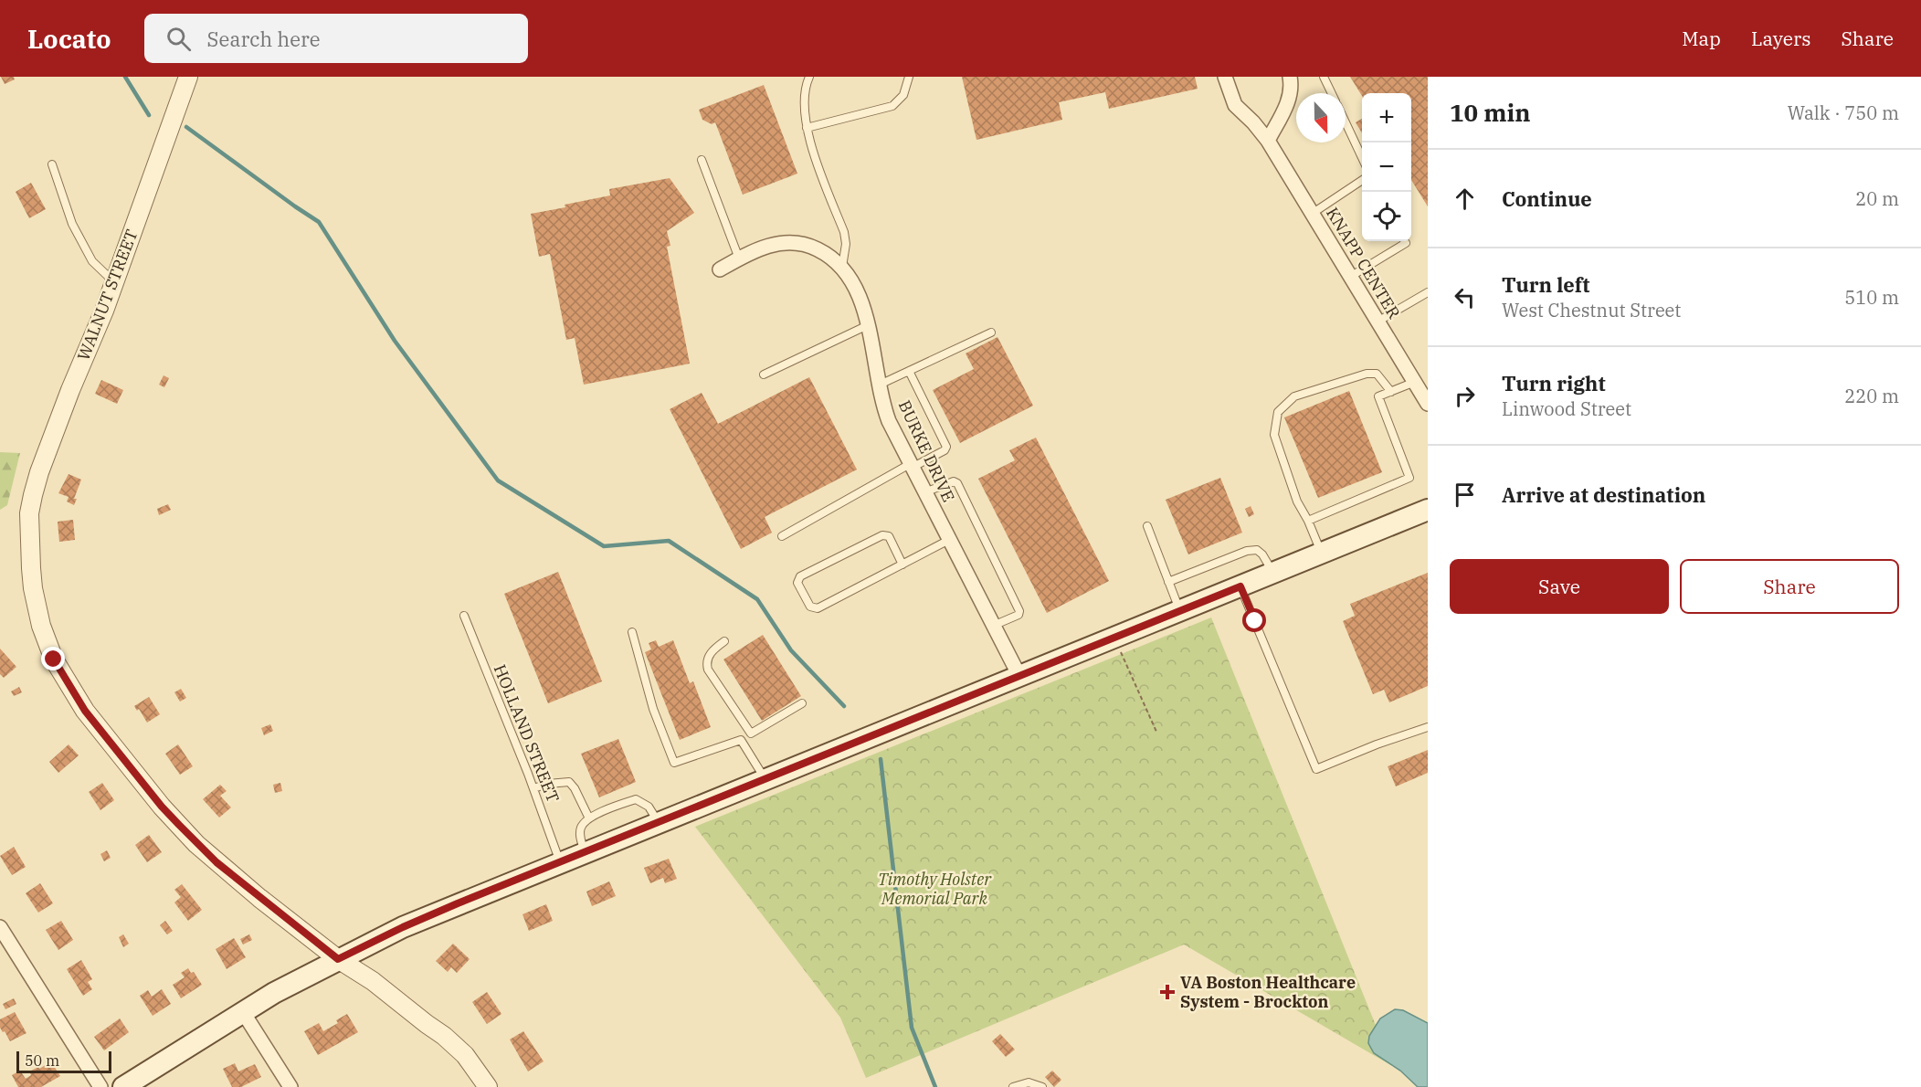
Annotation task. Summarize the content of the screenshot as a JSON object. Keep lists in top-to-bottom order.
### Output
{
  "streets": {
    "street": ["KNAPP CENTER", "WALNUT STREET", "BURKE DRIVE"],
    "lane": ["HOLLAND STREET"]
  },
  "parks": ["Timothy Holster Memorial Park"],
  "places": {
    "health": ["VA Boston Healthcare System - Brockton"]
  },
  "scale_bar": "50 m",
  "north": "bottom",
  "page": {
    "header": "Locato",
    "search": "Search here",
    "nav": ["Map", "Layers", "Share"],
    "heading": ["10 min", "Walk · 750 m"],
    "map_buttons": ["+", "−"],
    "list": [
      ["Continue", "20 m"],
      ["Turn left", "West Chestnut Street", "510 m"],
      ["Turn right", "Linwood Street", "220 m"],
      "Arrive at destination"
    ],
    "buttons": ["Save", "Share"],
    "scale": "50 m"
  }
}
